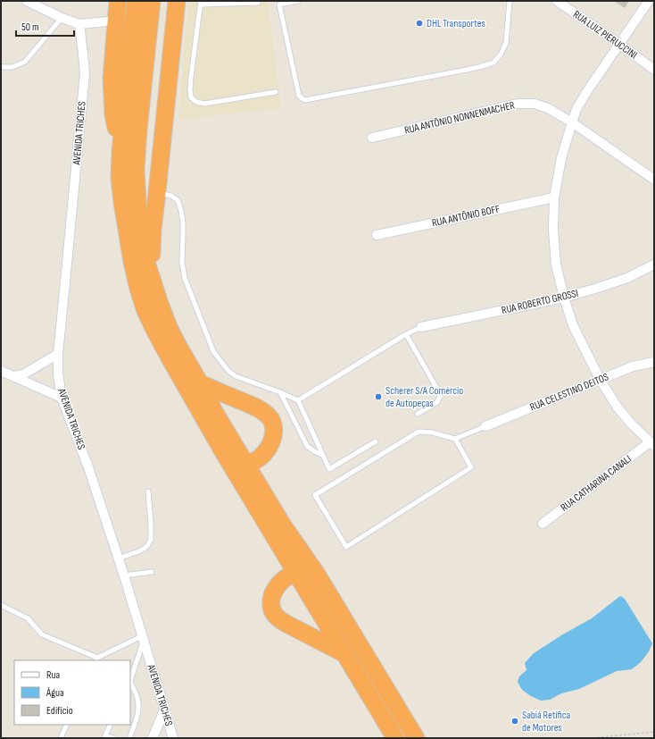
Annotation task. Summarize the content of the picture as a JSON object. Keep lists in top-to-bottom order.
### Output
{
  "streets": {
    "street": [
      "RUA LUIZ PIERUCCINI",
      "RUA ANTÔNIO NONNENMACHER",
      "AVENIDA TRICHES",
      "RUA ANTÔNIO BOFF",
      "RUA ROBERTO GROSSI",
      "RUA CELESTINO DEITOS",
      "RUA CATHARINA CANALI"
    ]
  },
  "places": ["DHL Transportes", "Scherer S/A Comércio de Autopeças", "Sabiá Retífica de Motores"],
  "legend": ["Rua", "Água", "Edifício"],
  "scale_bar": "50 m"
}
